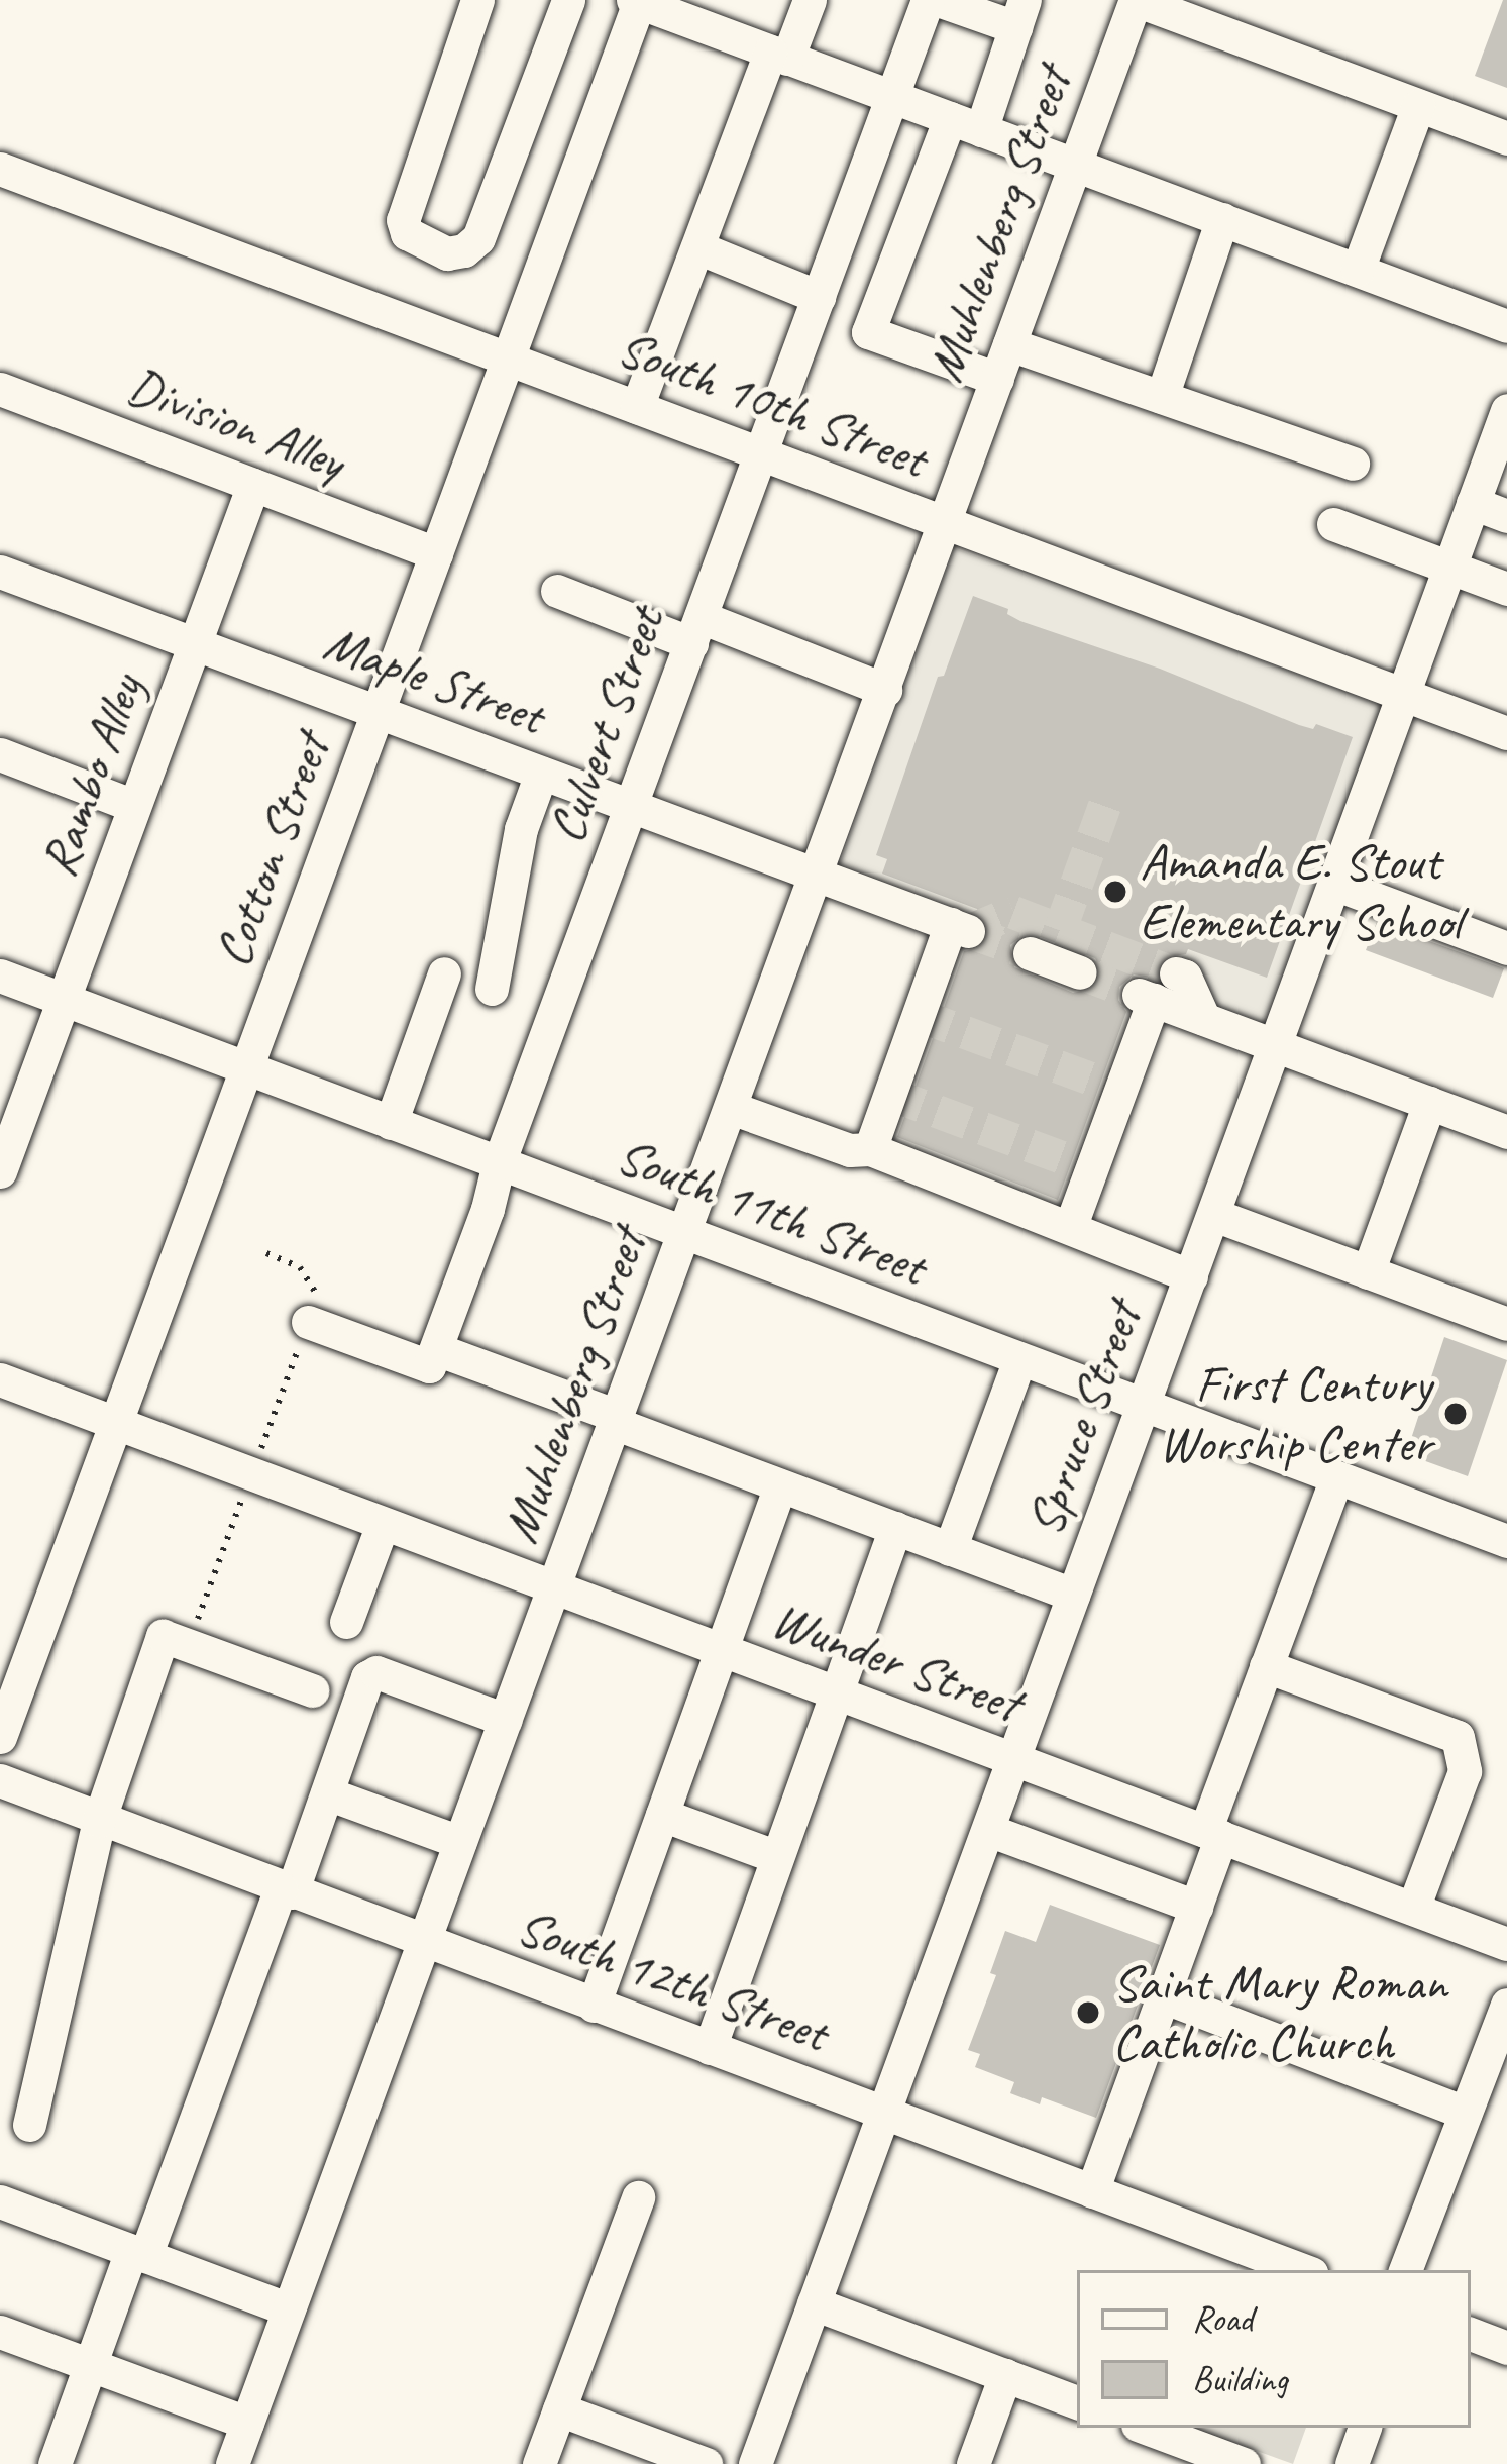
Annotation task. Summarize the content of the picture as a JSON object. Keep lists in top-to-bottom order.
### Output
{
  "streets": {
    "street": [
      "Muhlenberg Street",
      "South 10th Street",
      "Division Alley",
      "Maple Street",
      "Culvert Street",
      "Rambo Alley",
      "Cotton Street",
      "South 11th Street",
      "Spruce Street",
      "Wunder Street",
      "South 12th Street"
    ]
  },
  "crossings": [
    ["Muhlenberg Street", "South 10th Street"],
    ["Muhlenberg Street", "Maple Street"],
    ["Muhlenberg Street", "South 11th Street"],
    ["Muhlenberg Street", "Wunder Street"],
    ["Muhlenberg Street", "South 12th Street"],
    ["South 10th Street", "Culvert Street"],
    ["South 10th Street", "Cotton Street"],
    ["South 10th Street", "Spruce Street"],
    ["Division Alley", "Rambo Alley"],
    ["Division Alley", "Cotton Street"],
    ["Maple Street", "Culvert Street"],
    ["Maple Street", "Rambo Alley"],
    ["Maple Street", "Cotton Street"],
    ["Culvert Street", "South 11th Street"],
    ["Rambo Alley", "South 11th Street"],
    ["Cotton Street", "South 11th Street"],
    ["Cotton Street", "Wunder Street"],
    ["South 11th Street", "Spruce Street"],
    ["Spruce Street", "Wunder Street"],
    ["Spruce Street", "South 12th Street"]
  ],
  "places": ["Amanda E. Stout Elementary School", "First Century Worship Center", "Saint Mary Roman Catholic Church"],
  "legend": ["Road", "Building"]
}
